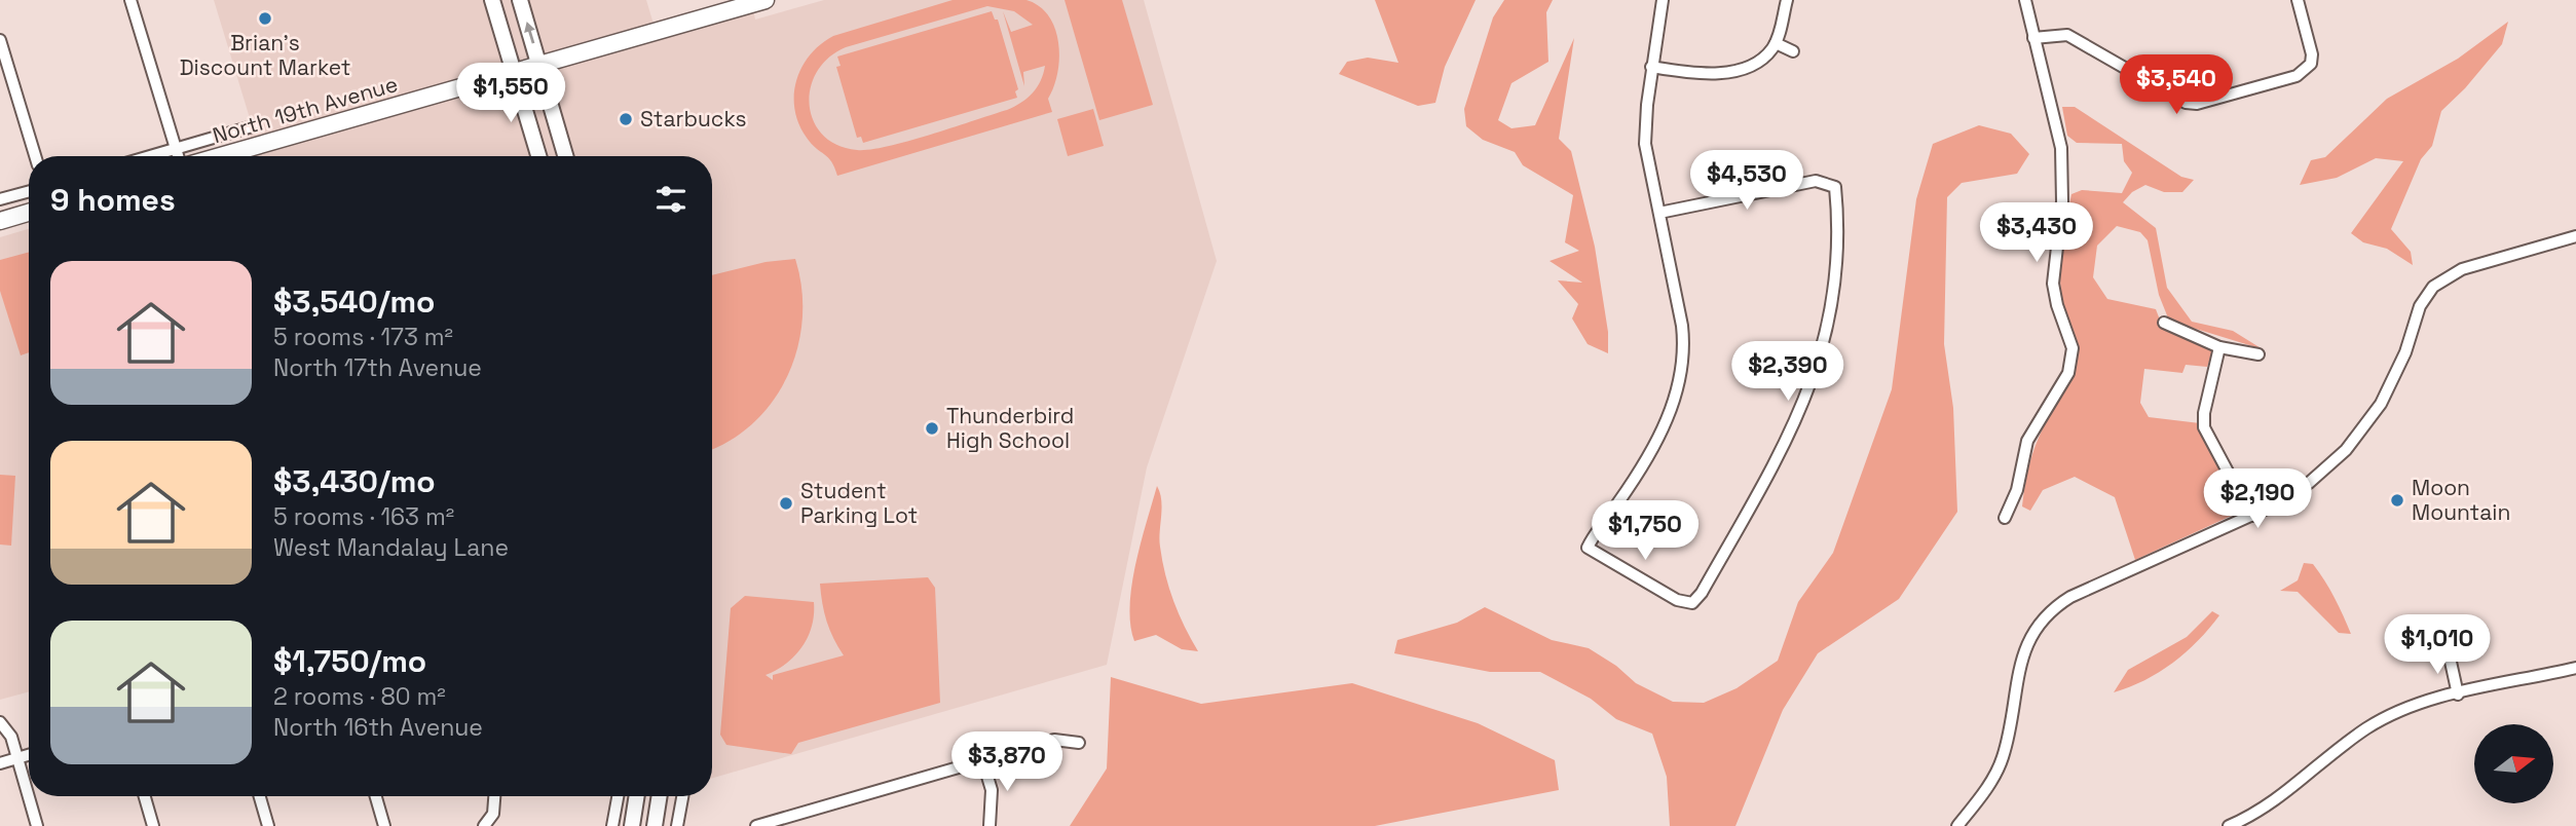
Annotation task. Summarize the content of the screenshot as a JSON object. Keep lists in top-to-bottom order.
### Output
{
  "streets": {
    "main road": ["North 19th Avenue"]
  },
  "places": [
    "Brian's Discount Market",
    "Starbucks",
    "Thunderbird High School",
    "Moon Mountain",
    "Student Parking Lot"
  ],
  "north": "right",
  "page": {
    "price": [
      "$3,540",
      "$1,550",
      "$4,530",
      "$3,430",
      "$2,390",
      "$2,190",
      "$1,750",
      "$1,010",
      "$3,870"
    ],
    "heading": "9 homes",
    "list": [
      {
        "name": "$3,540/mo",
        "note": "5 rooms · 173 m² · North 17th Avenue"
      },
      {
        "name": "$3,430/mo",
        "note": "5 rooms · 163 m² · West Mandalay Lane"
      },
      {
        "name": "$1,750/mo",
        "note": "2 rooms · 80 m² · North 16th Avenue"
      }
    ]
  }
}
